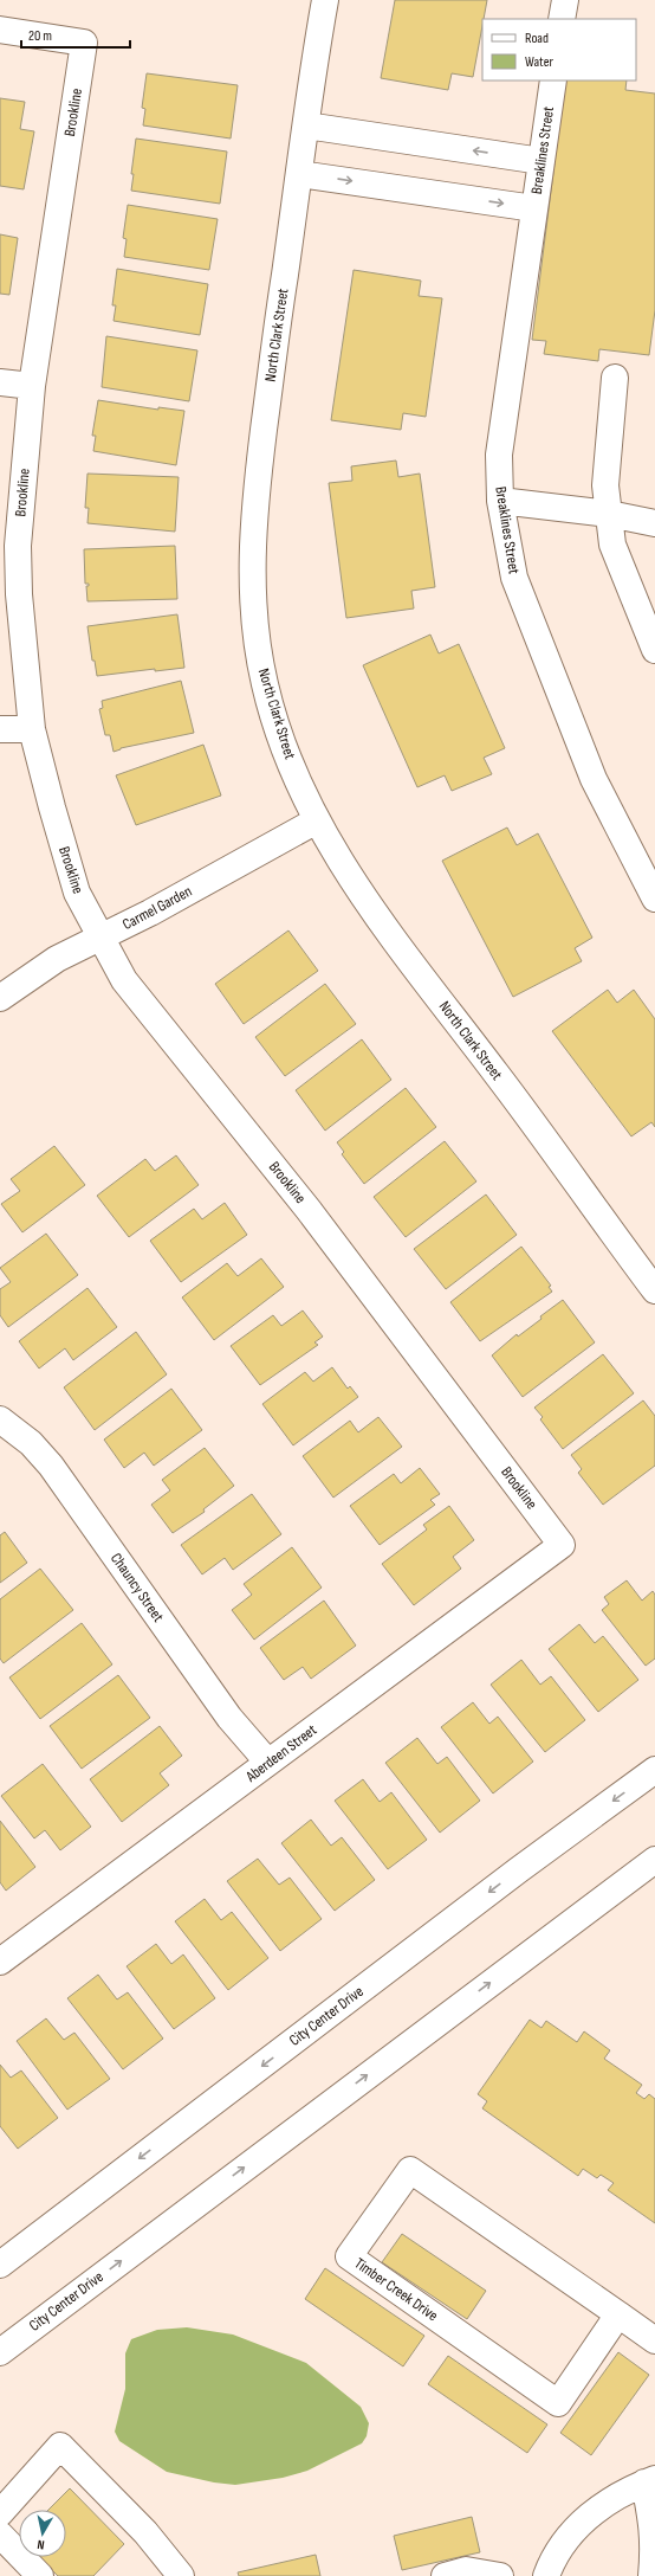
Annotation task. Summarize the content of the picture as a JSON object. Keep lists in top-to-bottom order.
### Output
{
  "streets": {
    "street": [
      "Brookline",
      "Breaklines Street",
      "North Clark Street",
      "Carmel Garden",
      "Chauncy Street",
      "Aberdeen Street",
      "City Center Drive",
      "Timber Creek Drive"
    ]
  },
  "crossings": [
    ["Brookline", "Carmel Garden"],
    ["Brookline", "Aberdeen Street"],
    ["North Clark Street", "Carmel Garden"],
    ["Chauncy Street", "Aberdeen Street"]
  ],
  "legend": ["Road", "Water"],
  "scale_bar": "20 m",
  "north": "bottom"
}
